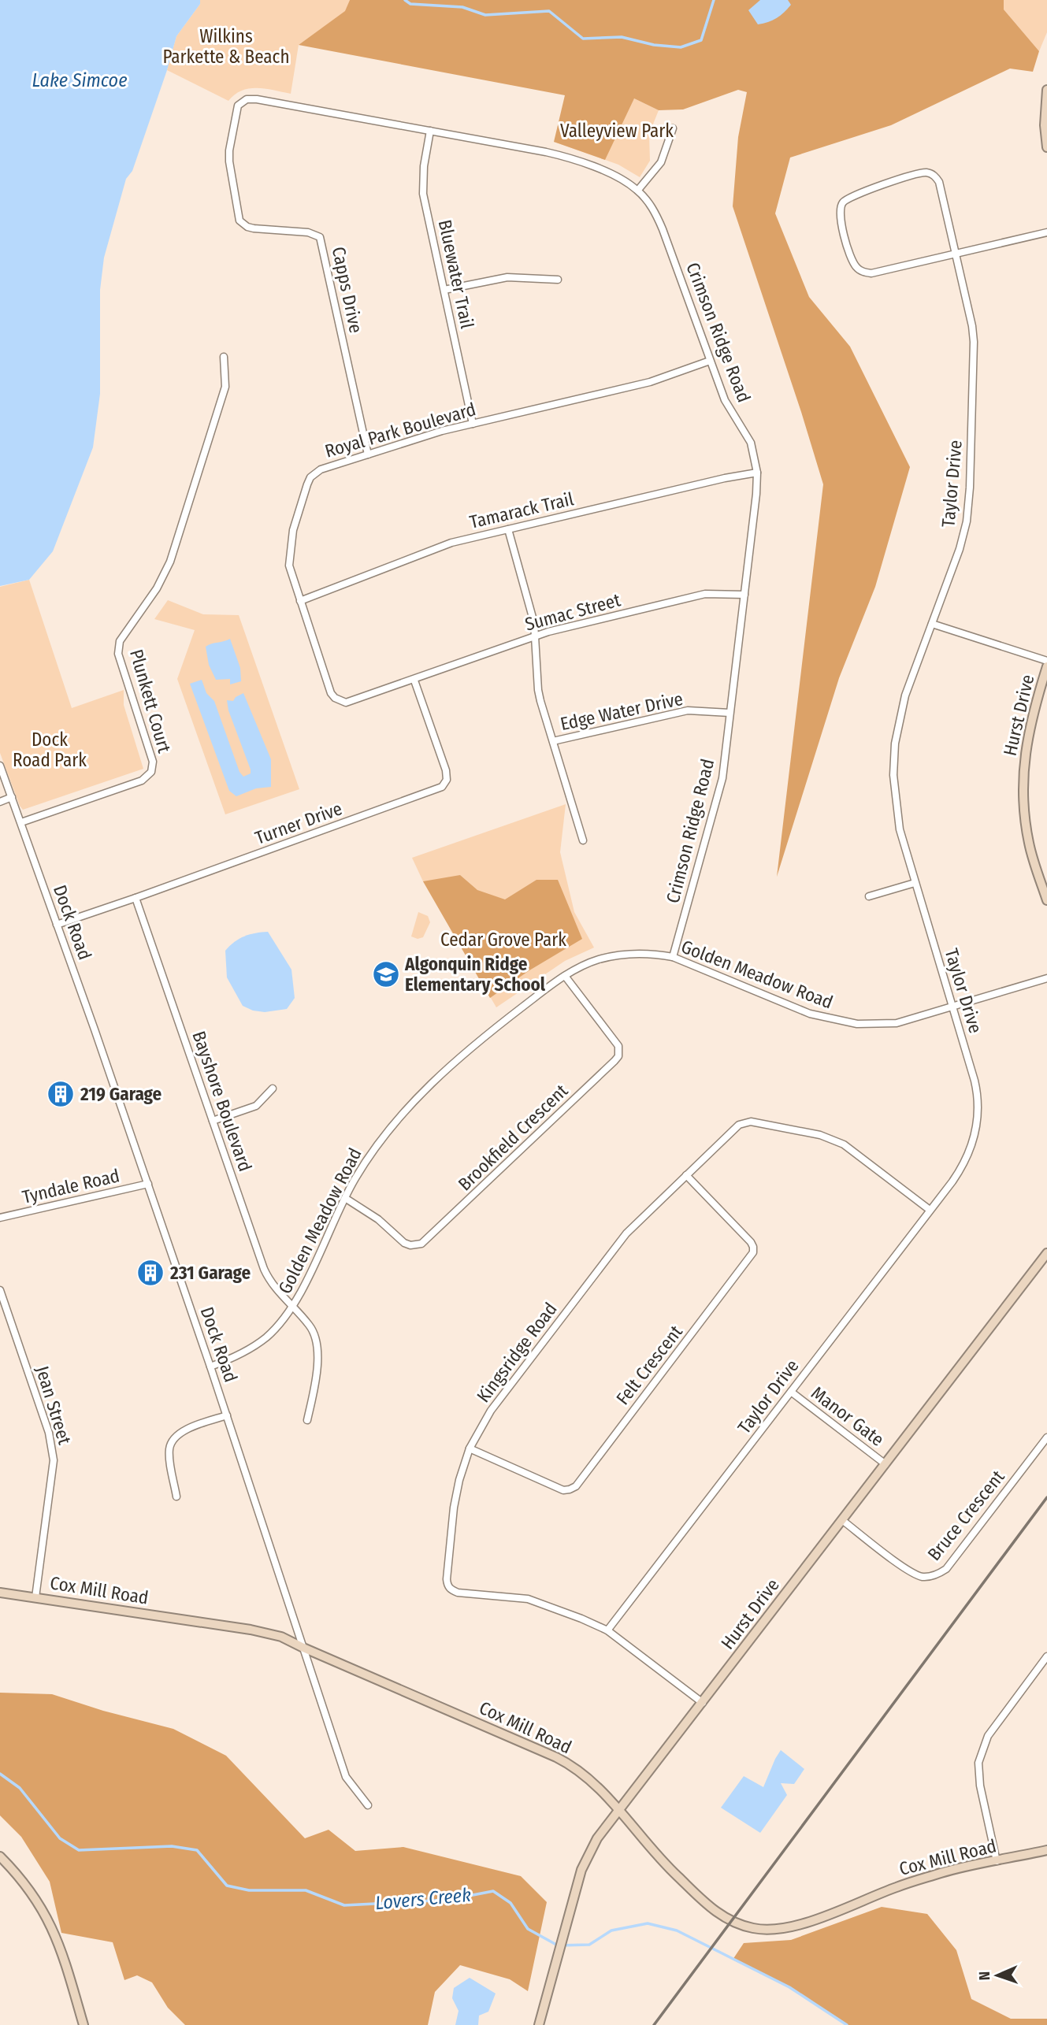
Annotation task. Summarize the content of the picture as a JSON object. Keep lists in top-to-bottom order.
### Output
{
  "streets": {
    "street": [
      "Bluewater Trail",
      "Capps Drive",
      "Crimson Ridge Road",
      "Royal Park Boulevard",
      "Taylor Drive",
      "Tamarack Trail",
      "Sumac Street",
      "Plunkett Court",
      "Edge Water Drive",
      "Hurst Drive",
      "Turner Drive",
      "Dock Road",
      "Golden Meadow Road",
      "Bayshore Boulevard",
      "Brookfield Crescent",
      "Tyndale Road",
      "Kingsridge Road",
      "Felt Crescent",
      "Jean Street",
      "Manor Gate",
      "Bruce Crescent",
      "Cox Mill Road"
    ]
  },
  "crossings": [
    ["Bluewater Trail", "Crimson Ridge Road"],
    ["Bluewater Trail", "Royal Park Boulevard"],
    ["Capps Drive", "Crimson Ridge Road"],
    ["Capps Drive", "Royal Park Boulevard"],
    ["Crimson Ridge Road", "Royal Park Boulevard"],
    ["Crimson Ridge Road", "Tamarack Trail"],
    ["Crimson Ridge Road", "Sumac Street"],
    ["Crimson Ridge Road", "Edge Water Drive"],
    ["Crimson Ridge Road", "Golden Meadow Road"],
    ["Royal Park Boulevard", "Tamarack Trail"],
    ["Royal Park Boulevard", "Sumac Street"],
    ["Royal Park Boulevard", "Turner Drive"],
    ["Taylor Drive", "Golden Meadow Road"],
    ["Taylor Drive", "Kingsridge Road"],
    ["Taylor Drive", "Manor Gate"],
    ["Sumac Street", "Turner Drive"],
    ["Plunkett Court", "Dock Road"],
    ["Hurst Drive", "Kingsridge Road"],
    ["Hurst Drive", "Manor Gate"],
    ["Hurst Drive", "Bruce Crescent"],
    ["Hurst Drive", "Cox Mill Road"],
    ["Turner Drive", "Dock Road"],
    ["Turner Drive", "Bayshore Boulevard"],
    ["Dock Road", "Golden Meadow Road"],
    ["Dock Road", "Tyndale Road"],
    ["Dock Road", "Cox Mill Road"],
    ["Golden Meadow Road", "Bayshore Boulevard"],
    ["Golden Meadow Road", "Brookfield Crescent"],
    ["Kingsridge Road", "Felt Crescent"],
    ["Jean Street", "Cox Mill Road"]
  ],
  "water": ["Lake Simcoe", "Lovers Creek"],
  "parks": [
    "Wilkins Parkette & Beach",
    "Valleyview Park",
    "Dock Road Park",
    "Cedar Grove Park"
  ],
  "places": {
    "school or university": ["Algonquin Ridge Elementary School"],
    "building": ["219 Garage", "231 Garage"]
  },
  "north": "left"
}
